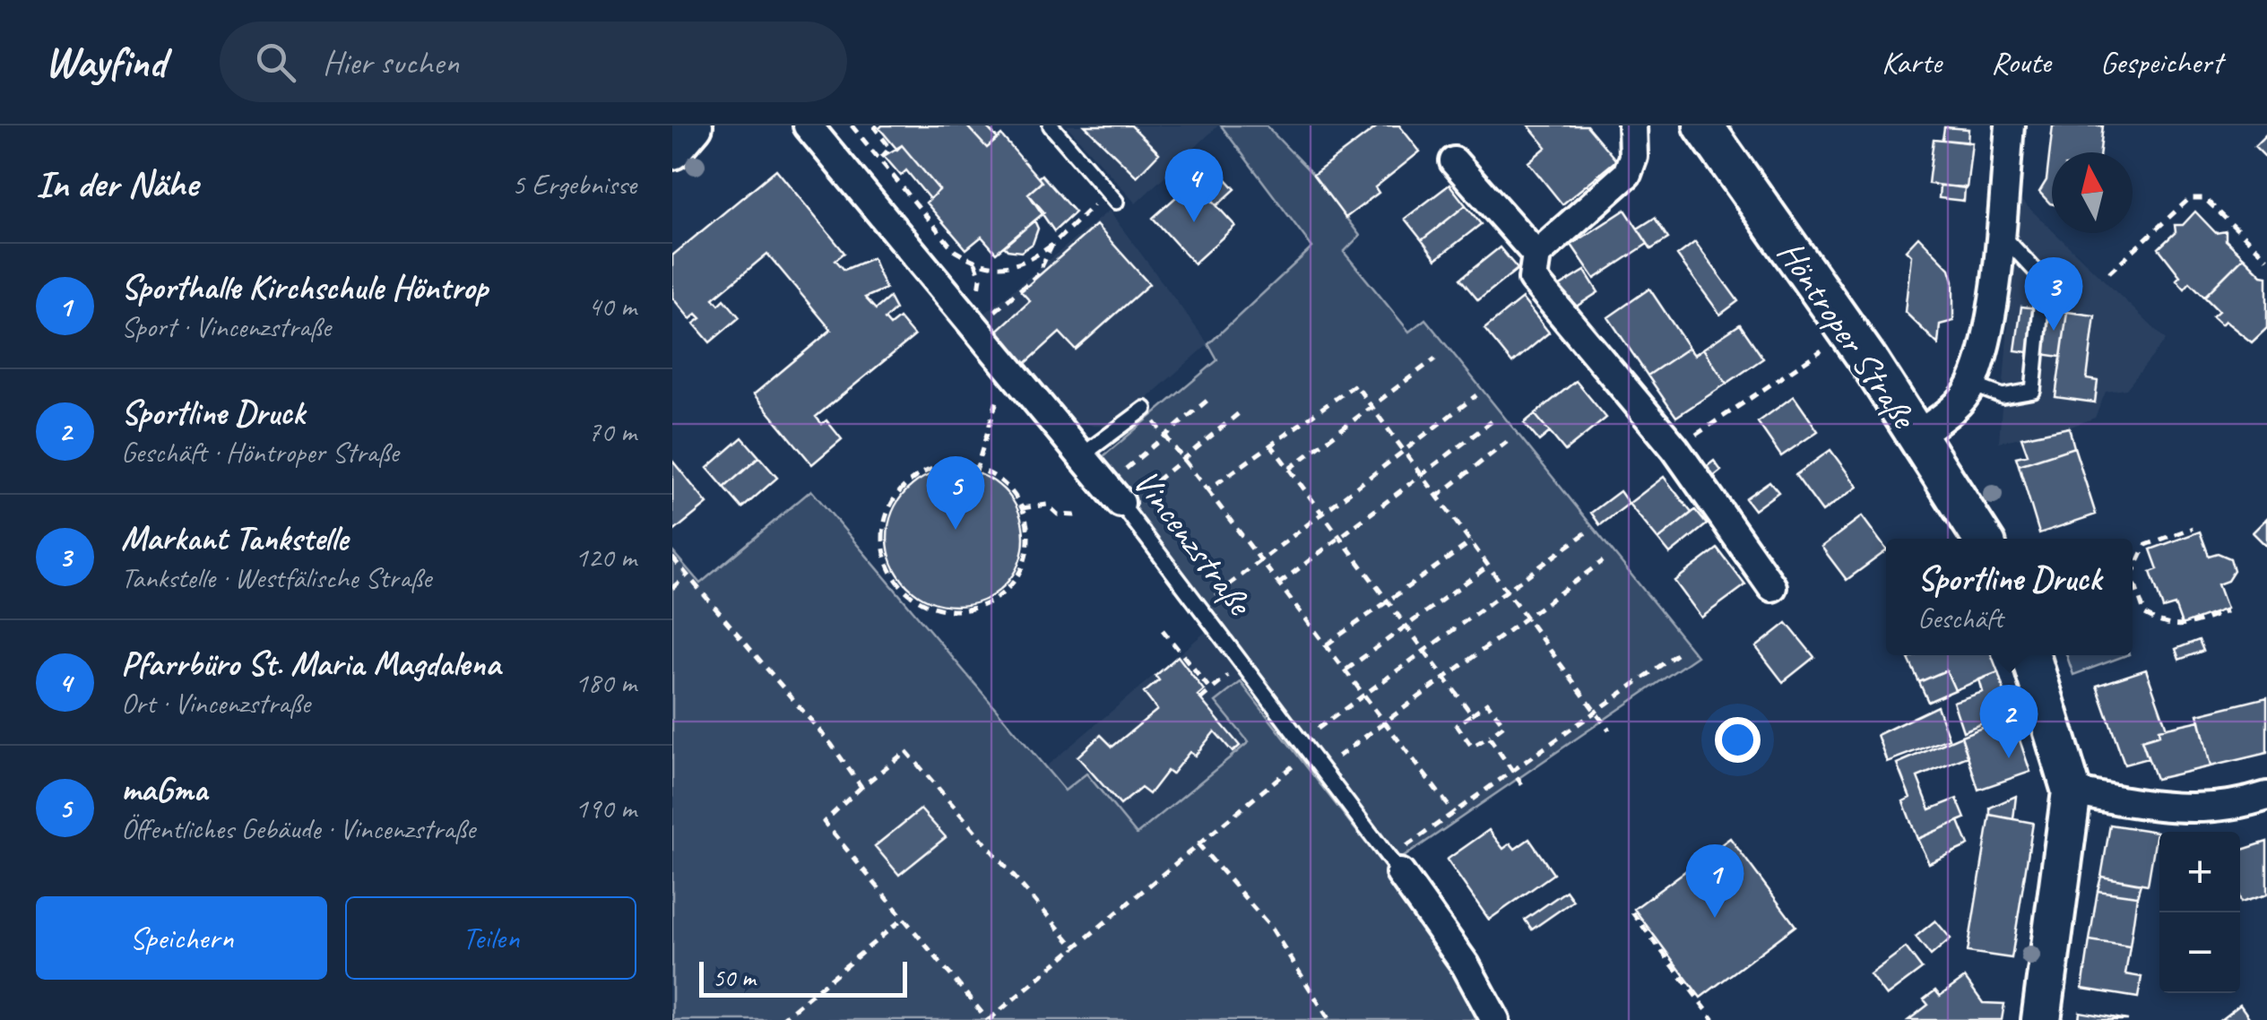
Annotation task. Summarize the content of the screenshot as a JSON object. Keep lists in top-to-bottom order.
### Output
{
  "streets": {
    "street": ["Höntroper Straße", "Vincenzstraße"]
  },
  "scale_bar": "50 m",
  "north": "top",
  "page": {
    "header": "Wayfind",
    "search": "Hier suchen",
    "nav": ["Karte", "Route", "Gespeichert"],
    "heading": ["In der Nähe", "5 Ergebnisse"],
    "pins": [
      "4",
      "3",
      "5",
      "2",
      "1"
    ],
    "list": [
      {
        "mark": "1",
        "name": "Sporthalle Kirchschule Höntrop",
        "note": "Sport · Vincenzstraße",
        "value": "40 m"
      },
      {
        "mark": "2",
        "name": "Sportline Druck",
        "note": "Geschäft · Höntroper Straße",
        "value": "70 m"
      },
      {
        "mark": "3",
        "name": "Markant Tankstelle",
        "note": "Tankstelle · Westfälische Straße",
        "value": "120 m"
      },
      {
        "mark": "4",
        "name": "Pfarrbüro St. Maria Magdalena",
        "note": "Ort · Vincenzstraße",
        "value": "180 m"
      },
      {
        "mark": "5",
        "name": "maGma",
        "note": "Öffentliches Gebäude · Vincenzstraße",
        "value": "190 m"
      }
    ],
    "popup": ["Sportline Druck", "Geschäft"],
    "map_buttons": ["+", "−"],
    "buttons": ["Speichern", "Teilen"],
    "scale": "50 m"
  }
}
